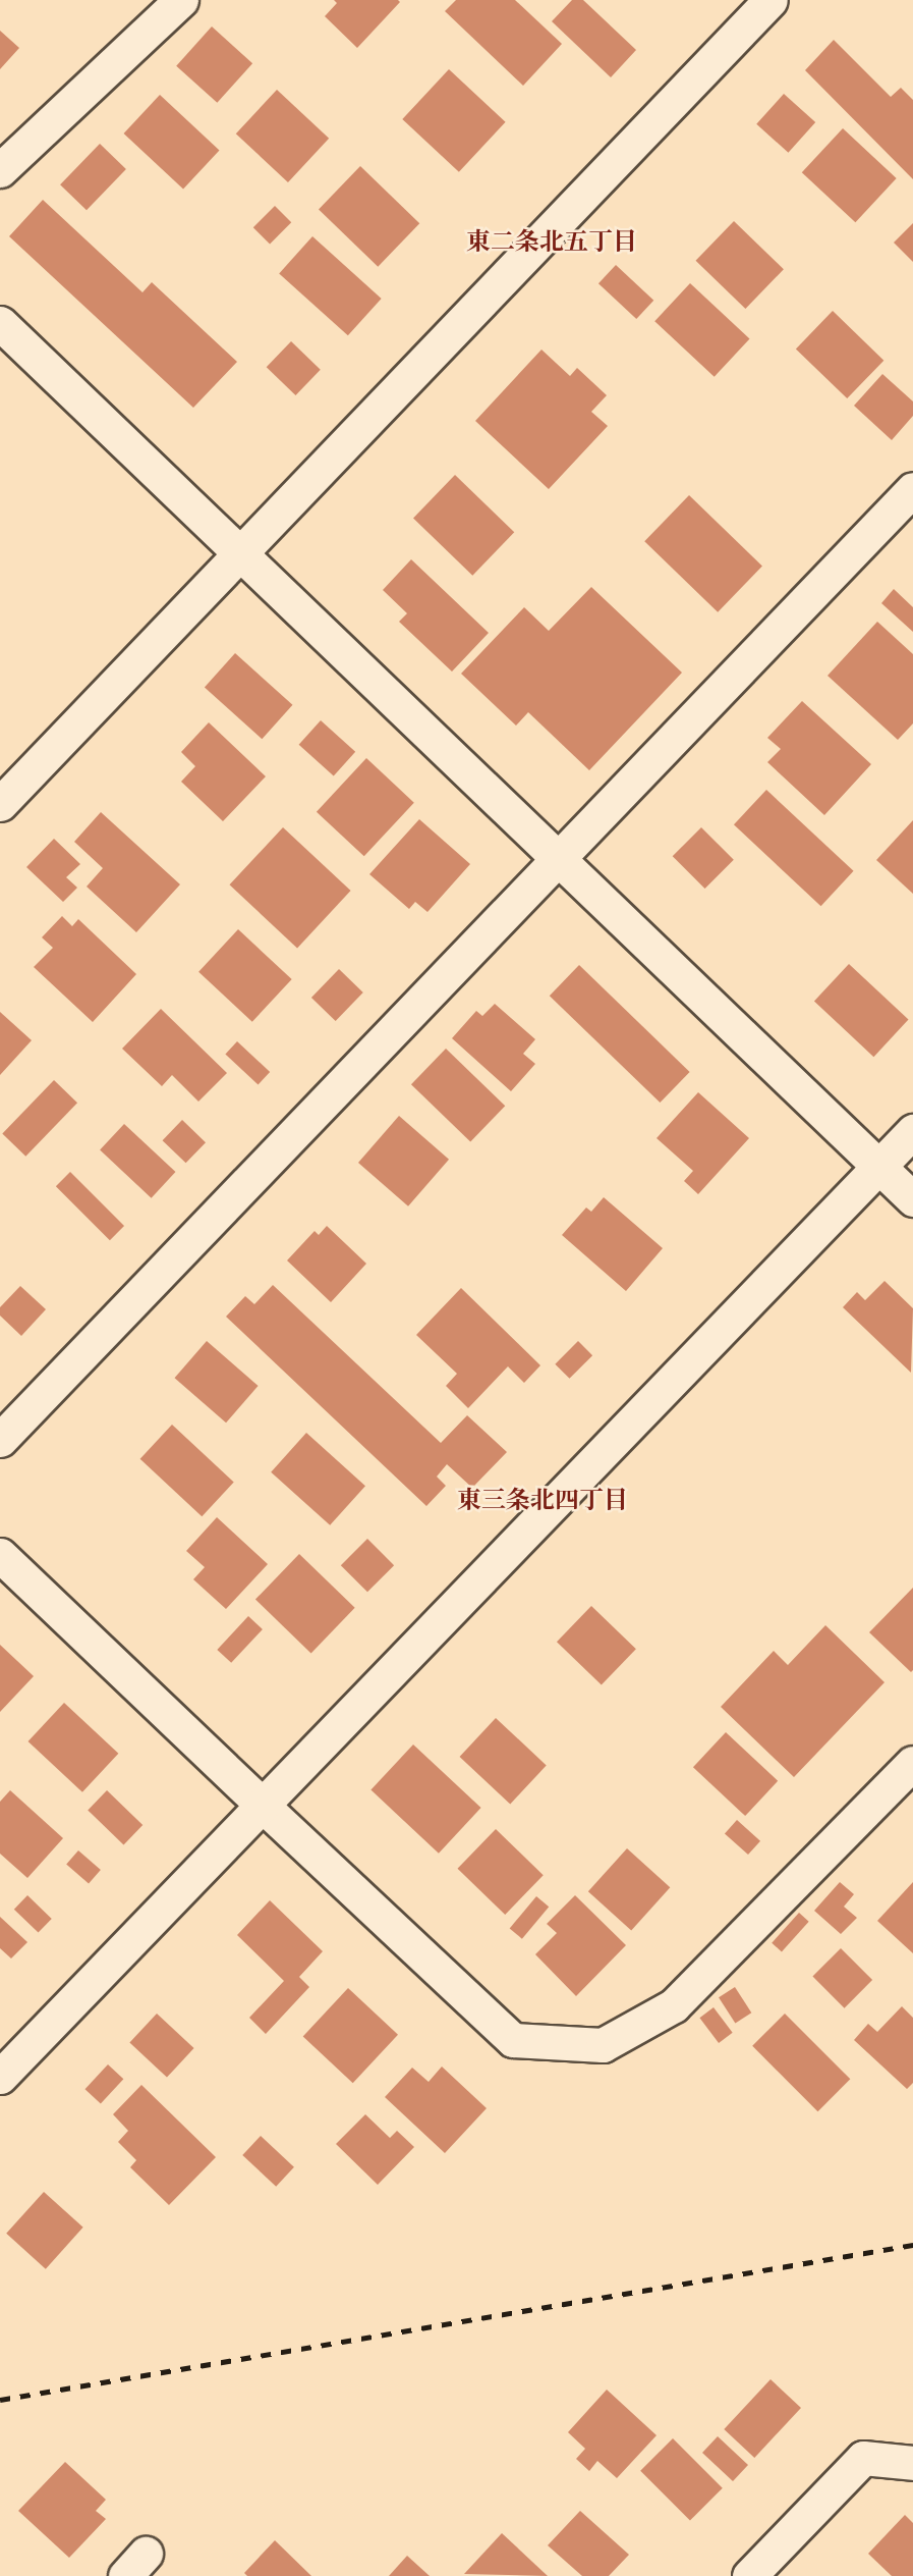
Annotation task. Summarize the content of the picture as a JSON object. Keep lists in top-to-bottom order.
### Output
{
  "districts": ["東二条北五丁目", "東三条北四丁目"]
}
